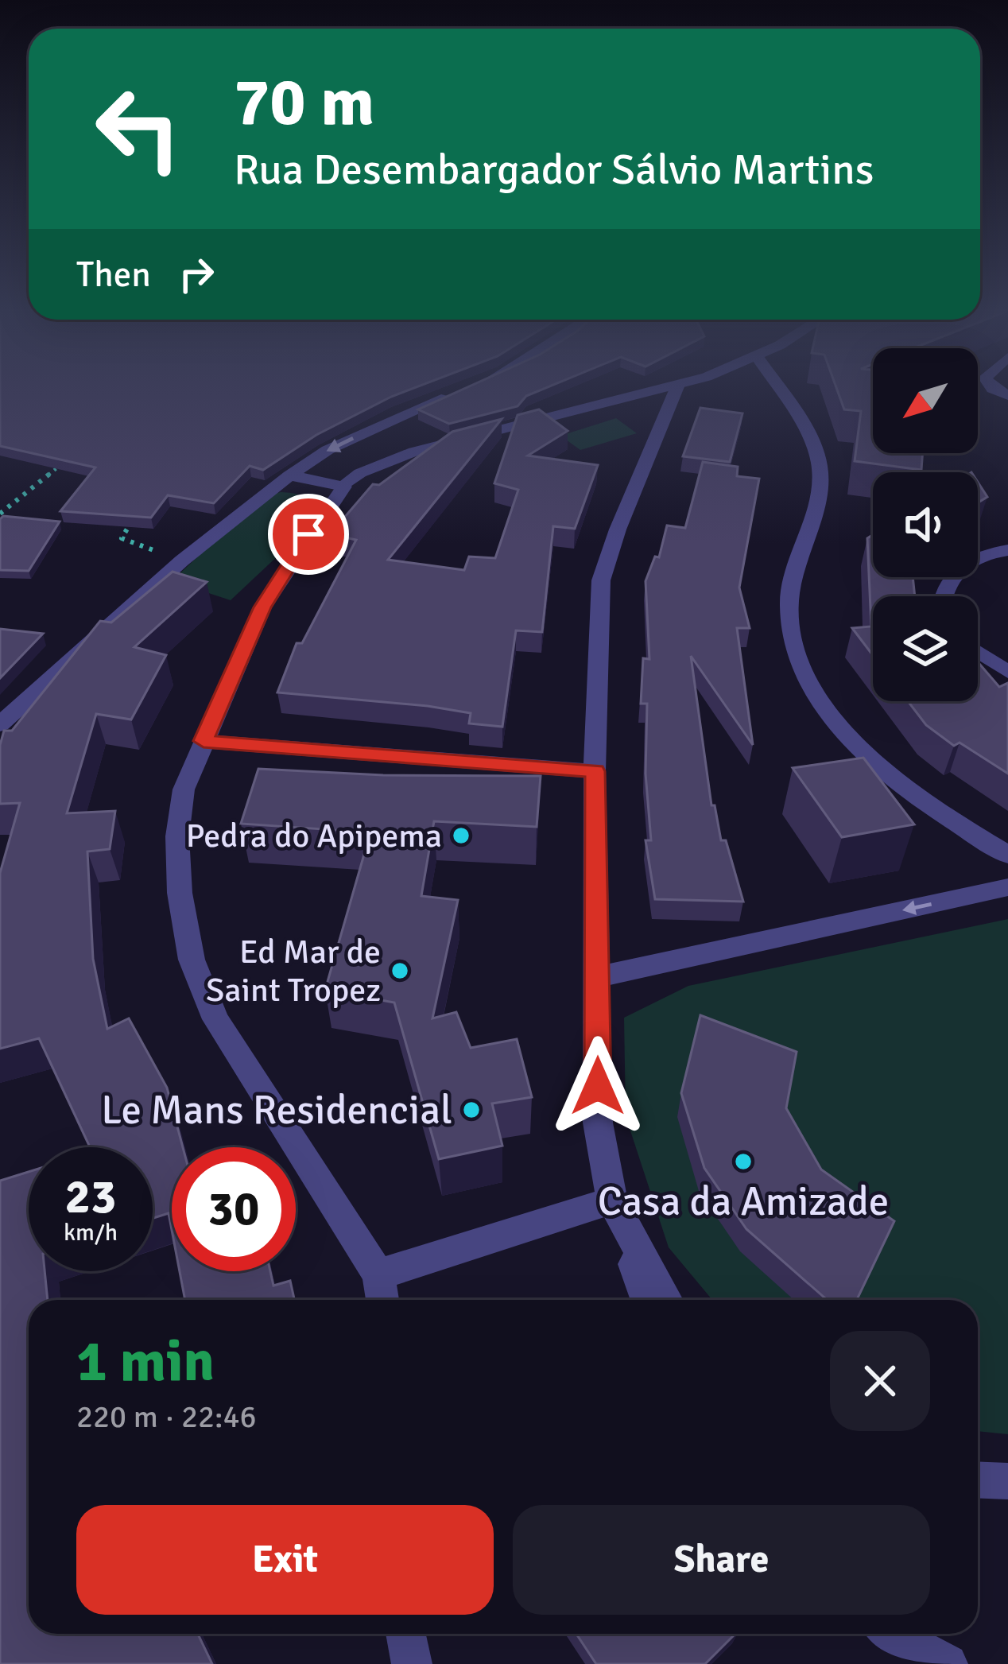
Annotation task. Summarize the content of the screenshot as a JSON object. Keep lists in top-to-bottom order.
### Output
{
  "places": [
    "Pedra do Apipema",
    "Ed Mar de Saint Tropez",
    "Le Mans Residencial",
    "Casa da Amizade"
  ],
  "north": "bottom left",
  "page": {
    "turn": ["70 m", "Rua Desembargador Sálvio Martins"],
    "then": "Then",
    "speed": "23 km/h",
    "limit": "30",
    "heading": ["1 min", "220 m · 22:46"],
    "buttons": ["Exit", "Share"]
  }
}
